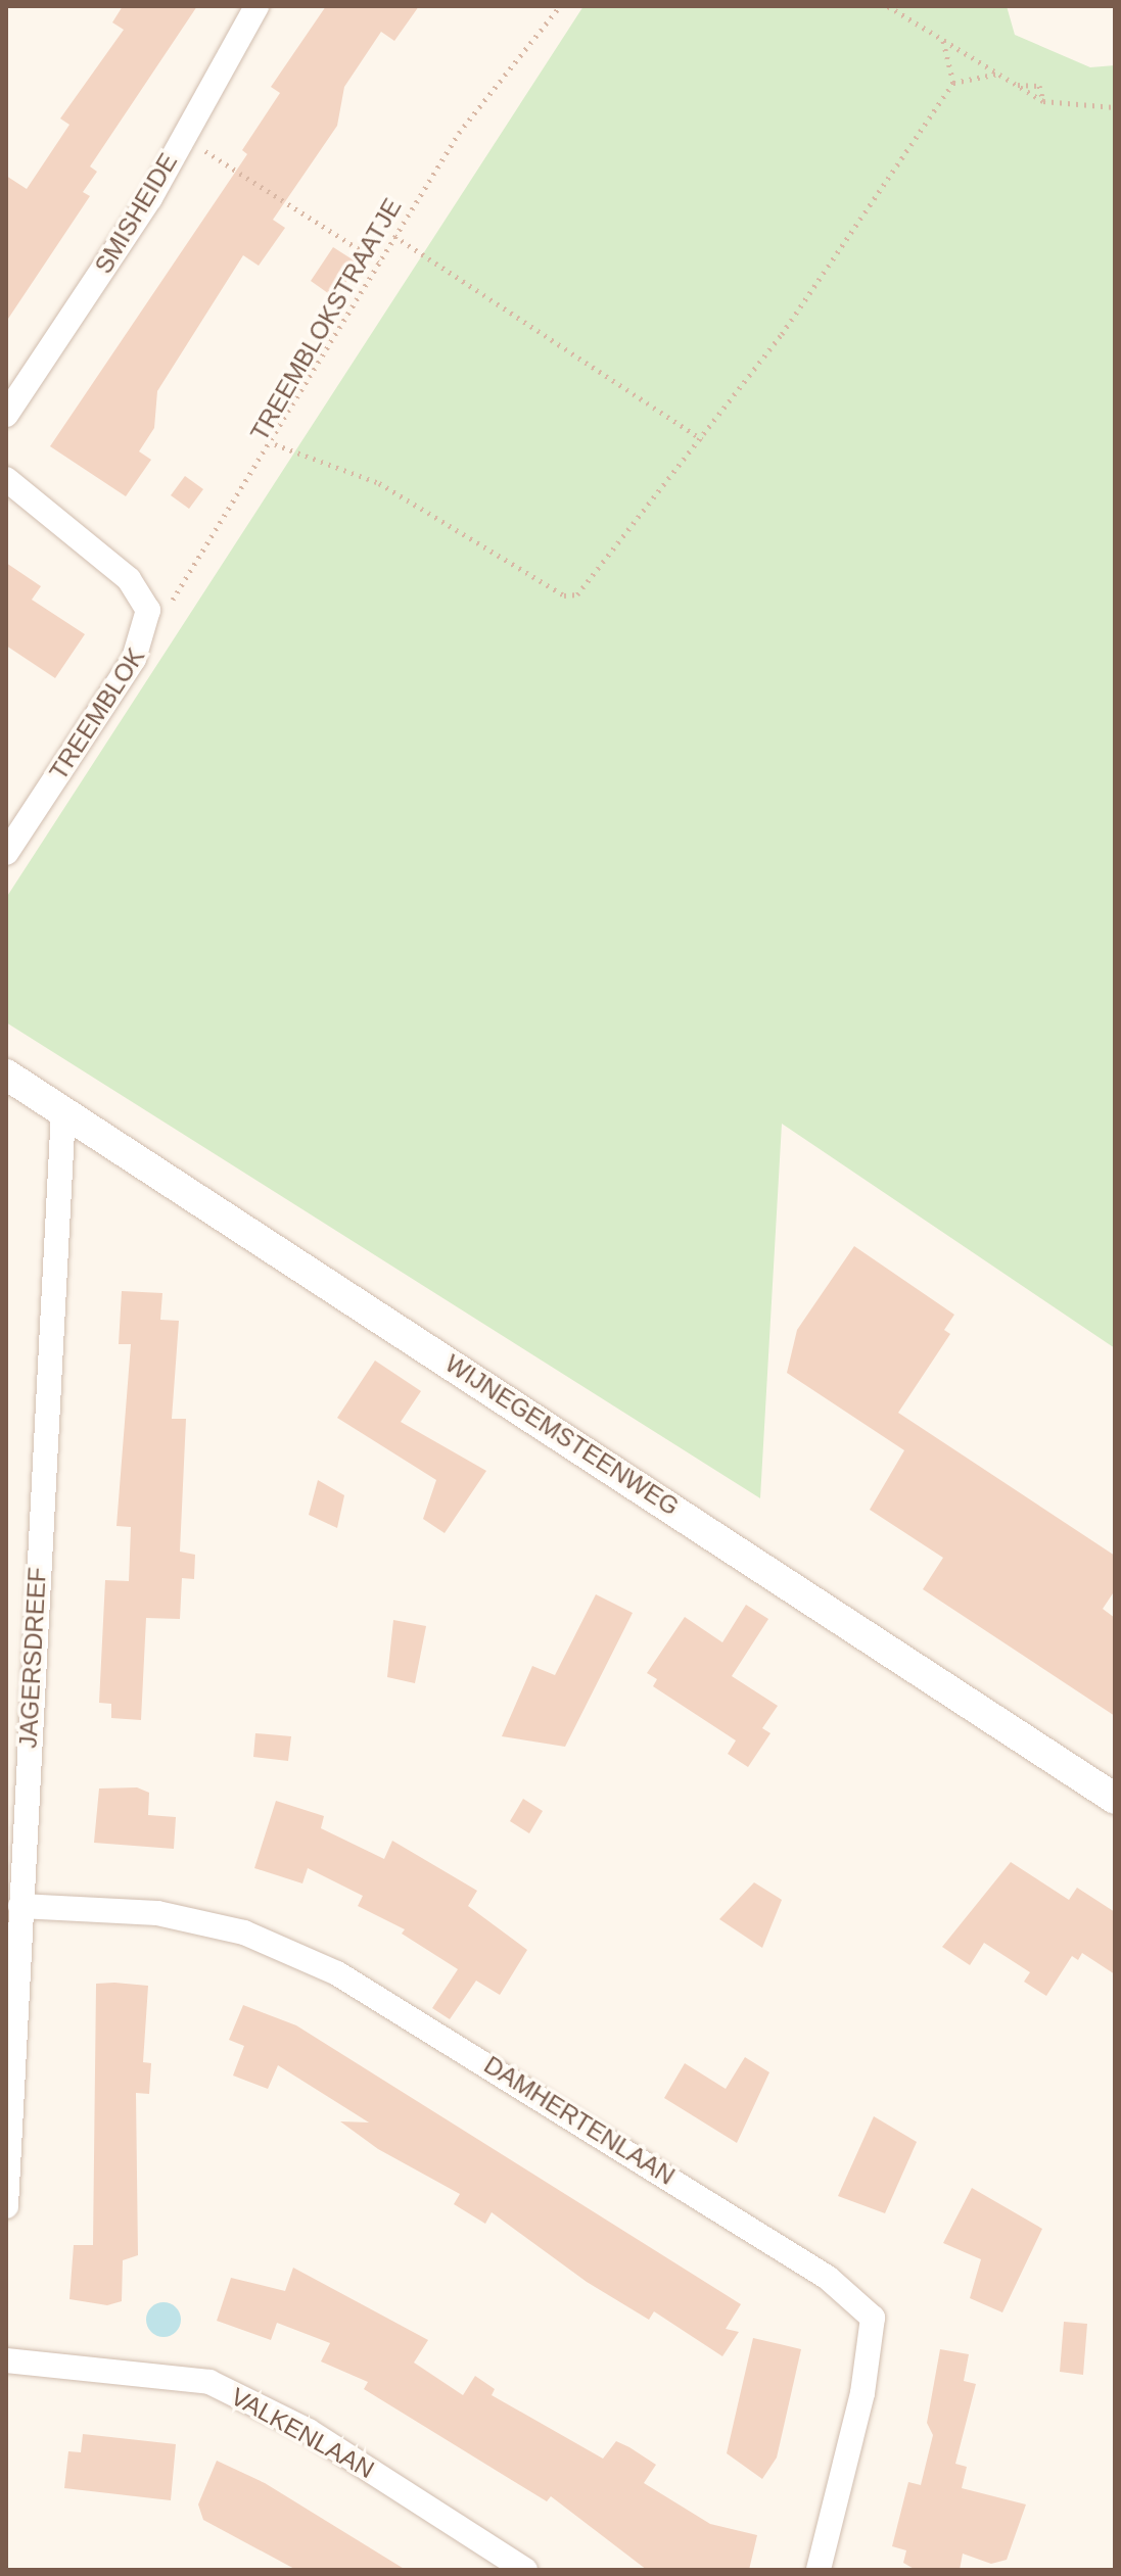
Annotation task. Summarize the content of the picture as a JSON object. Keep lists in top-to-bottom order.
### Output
{
  "streets": {
    "street": [
      "SMISHEIDE",
      "TREEMBLOK",
      "WIJNEGEMSTEENWEG",
      "JAGERSDREEF",
      "DAMHERTENLAAN",
      "VALKENLAAN"
    ],
    "path": ["TREEMBLOKSTRAATJE"]
  },
  "crossings": [
    ["WIJNEGEMSTEENWEG", "JAGERSDREEF"],
    ["JAGERSDREEF", "DAMHERTENLAAN"]
  ]
}
